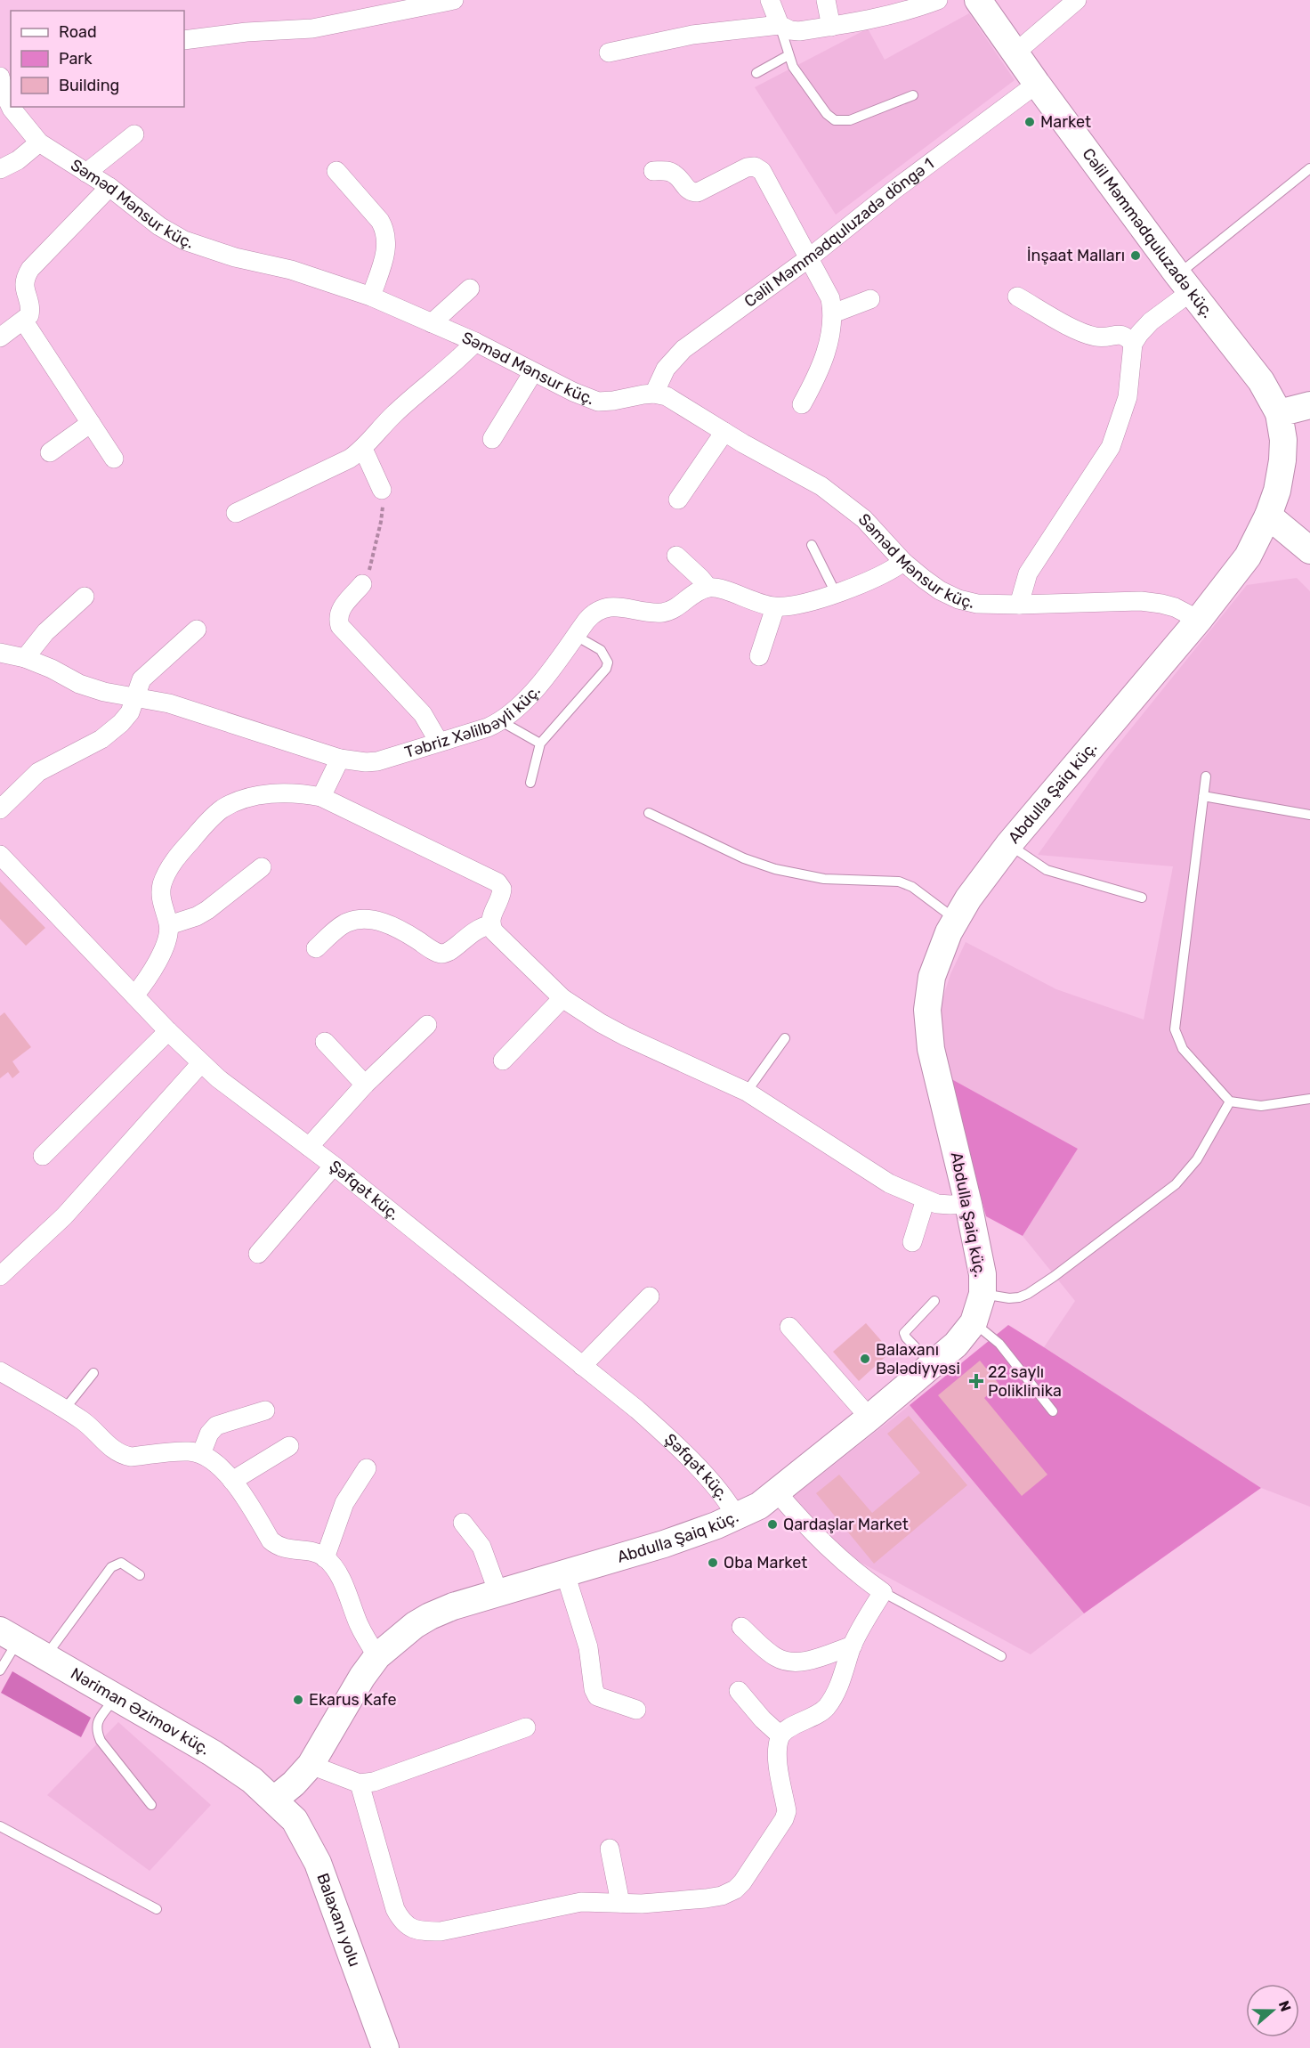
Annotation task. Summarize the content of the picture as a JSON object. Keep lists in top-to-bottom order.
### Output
{
  "streets": {
    "street": [
      "Səməd Mənsur küç.",
      "Cəlil Məmmədquluzadə döngə 1",
      "Cəlil Məmmədquluzadə küç.",
      "Təbriz Xəlilbəyli küç.",
      "Abdulla Şaiq küç.",
      "Şəfqət küç.",
      "Nəriman Əzimov küç.",
      "Balaxanı yolu"
    ]
  },
  "crossings": [
    ["Səməd Mənsur küç.", "Cəlil Məmmədquluzadə döngə 1"],
    ["Səməd Mənsur küç.", "Abdulla Şaiq küç."],
    ["Cəlil Məmmədquluzadə döngə 1", "Cəlil Məmmədquluzadə küç."],
    ["Cəlil Məmmədquluzadə küç.", "Abdulla Şaiq küç."],
    ["Abdulla Şaiq küç.", "Şəfqət küç."],
    ["Abdulla Şaiq küç.", "Nəriman Əzimov küç."],
    ["Abdulla Şaiq küç.", "Balaxanı yolu"],
    ["Nəriman Əzimov küç.", "Balaxanı yolu"]
  ],
  "places": {
    "other": [
      "Market",
      "İnşaat Malları",
      "Balaxanı Bələdiyyəsi",
      "Qardaşlar Market",
      "Oba Market",
      "Ekarus Kafe"
    ],
    "health": ["22 saylı Poliklinika"]
  },
  "legend": ["Road", "Park", "Building"],
  "north": "right"
}
